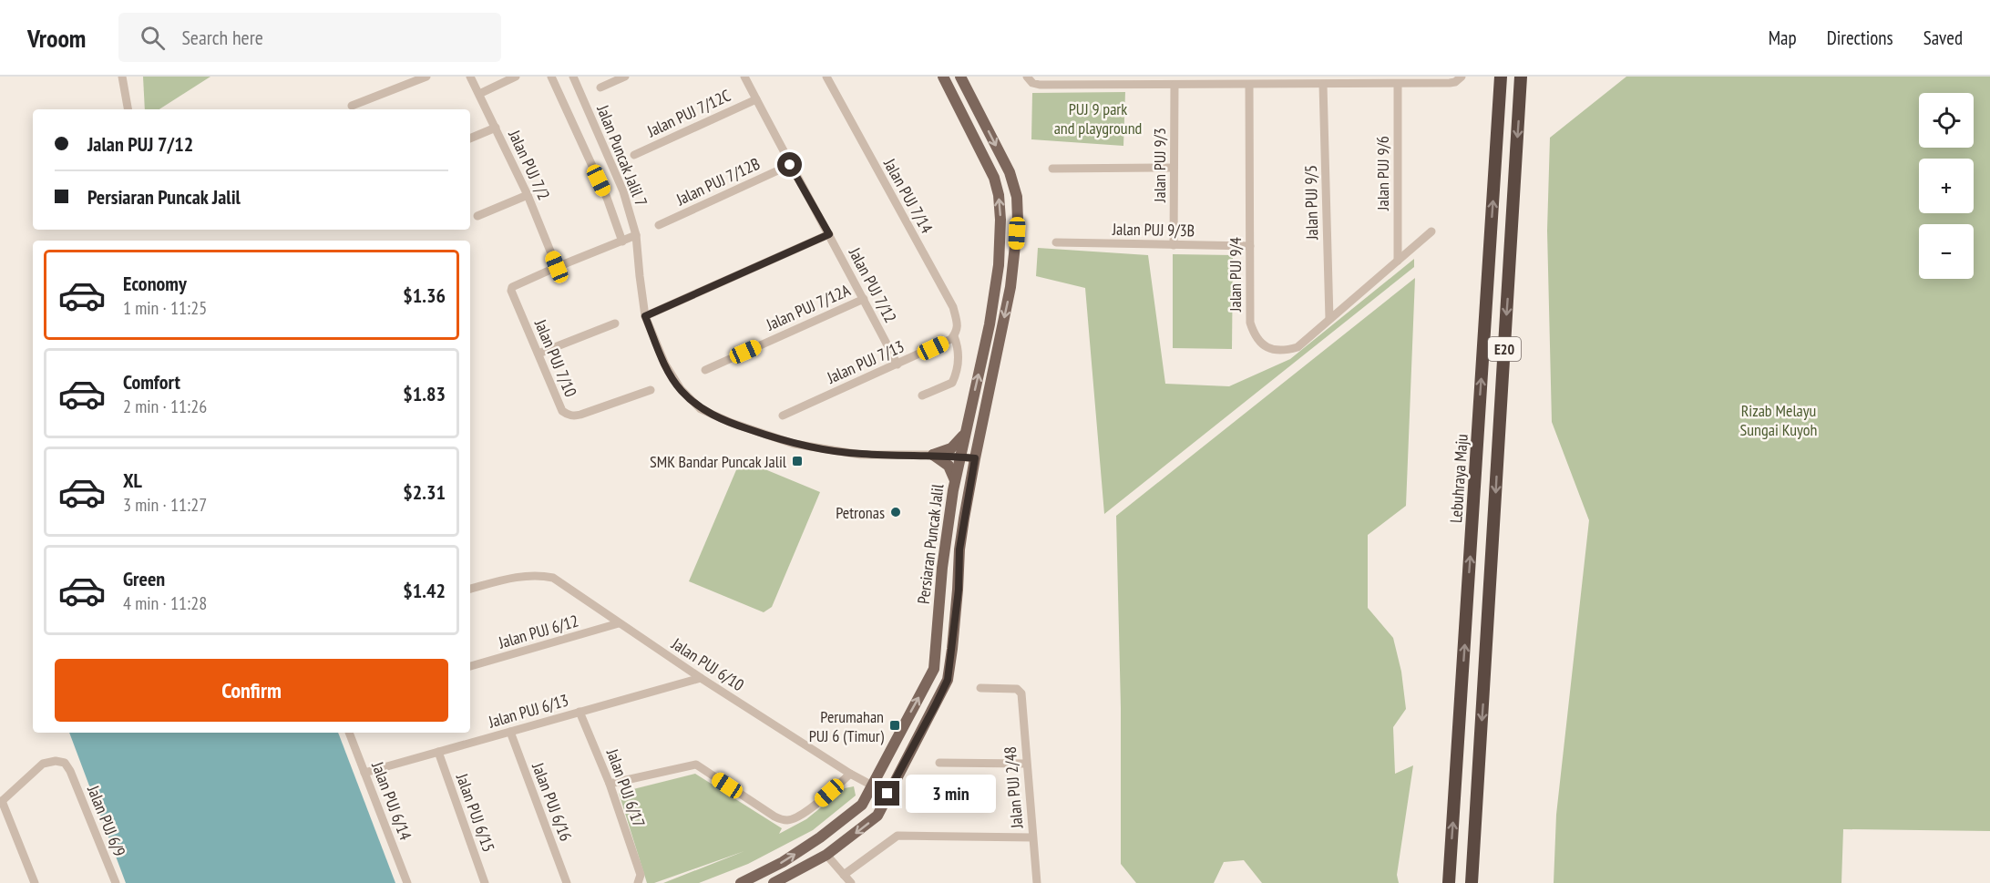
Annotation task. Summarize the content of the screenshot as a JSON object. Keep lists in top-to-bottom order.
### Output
{
  "streets": {
    "highway": ["E20", "Lebuhraya Maju"],
    "main road": ["Persiaran Puncak Jalil"],
    "street": [
      "Jalan PUJ 7/12C",
      "Jalan Puncak Jalil 7",
      "Jalan PUJ 7/2",
      "Jalan PUJ 9/3",
      "Jalan PUJ 9/6",
      "Jalan PUJ 7/12B",
      "Jalan PUJ 7/14",
      "Jalan PUJ 9/5",
      "Jalan PUJ 9/3B",
      "Jalan PUJ 9/4",
      "Jalan PUJ 7/12",
      "Jalan PUJ 7/12A",
      "Jalan PUJ 7/10",
      "Jalan PUJ 7/13",
      "Jalan PUJ 6/12",
      "Jalan PUJ 6/10",
      "Jalan PUJ 6/13",
      "Jalan PUJ 2/48",
      "Jalan PUJ 6/17",
      "Jalan PUJ 6/14",
      "Jalan PUJ 6/16",
      "Jalan PUJ 6/15",
      "Jalan PUJ 6/9"
    ]
  },
  "crossings": [
    ["Jalan PUJ 7/12C", "Jalan PUJ 7/12"],
    ["Jalan Puncak Jalil 7", "Persiaran Puncak Jalil"],
    ["Jalan PUJ 7/2", "Jalan PUJ 7/10"],
    ["Jalan PUJ 9/3", "Jalan PUJ 9/3B"],
    ["Jalan PUJ 9/6", "Jalan PUJ 9/4"],
    ["Jalan PUJ 7/12B", "Jalan PUJ 7/12"],
    ["Jalan PUJ 7/14", "Jalan PUJ 7/13"],
    ["Jalan PUJ 9/5", "Jalan PUJ 9/4"],
    ["Jalan PUJ 9/3B", "Jalan PUJ 9/4"],
    ["Jalan PUJ 7/12", "Jalan PUJ 7/12A"],
    ["Jalan PUJ 7/12", "Jalan PUJ 7/13"],
    ["Persiaran Puncak Jalil", "Jalan PUJ 6/10"],
    ["Jalan PUJ 6/12", "Jalan PUJ 6/10"],
    ["Jalan PUJ 6/10", "Jalan PUJ 6/13"],
    ["Jalan PUJ 6/13", "Jalan PUJ 6/17"],
    ["Jalan PUJ 6/13", "Jalan PUJ 6/14"],
    ["Jalan PUJ 6/13", "Jalan PUJ 6/16"],
    ["Jalan PUJ 6/13", "Jalan PUJ 6/15"]
  ],
  "parks": ["PUJ 9 park and playground", "Rizab Melayu Sungai Kuyoh"],
  "places": {
    "transit": ["SMK Bandar Puncak Jalil", "Perumahan PUJ 6 (Timur)"],
    "other": ["Petronas"]
  },
  "page": {
    "header": "Vroom",
    "search": "Search here",
    "nav": ["Map", "Directions", "Saved"],
    "map_buttons": ["+", "−"],
    "banner": ["Jalan PUJ 7/12", "Persiaran Puncak Jalil"],
    "list": [
      {
        "name": "Economy",
        "note": "1 min · 11:25",
        "value": "$1.36"
      },
      {
        "name": "Comfort",
        "note": "2 min · 11:26",
        "value": "$1.83"
      },
      {
        "name": "XL",
        "note": "3 min · 11:27",
        "value": "$2.31"
      },
      {
        "name": "Green",
        "note": "4 min · 11:28",
        "value": "$1.42"
      }
    ],
    "buttons": "Confirm",
    "bubble": "3 min"
  }
}
